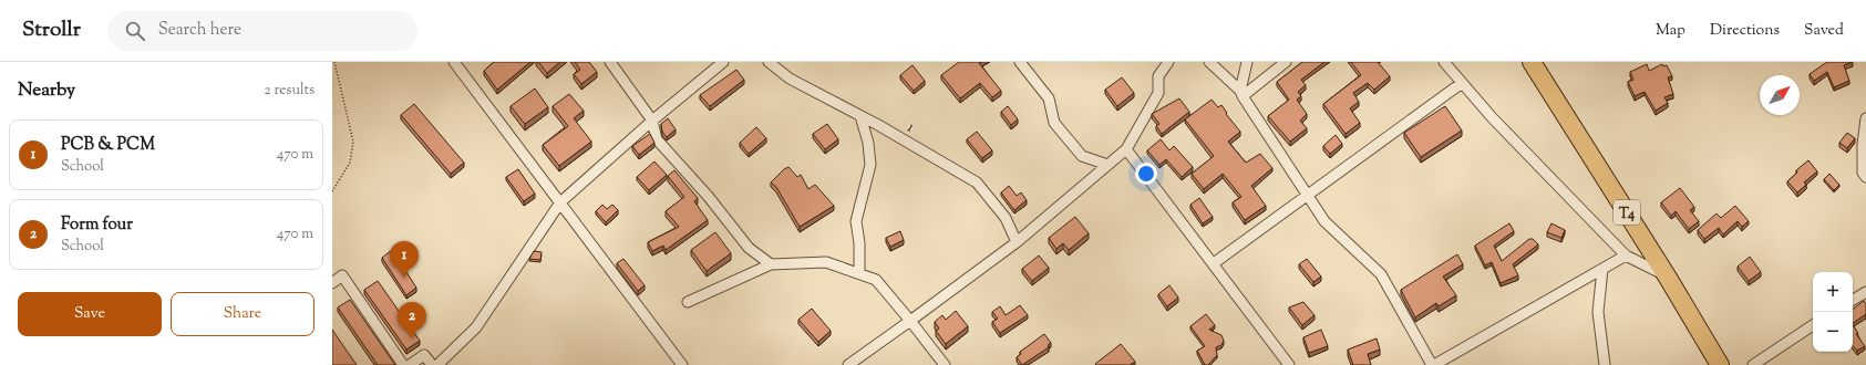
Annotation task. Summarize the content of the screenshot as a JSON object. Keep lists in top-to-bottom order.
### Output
{
  "streets": {
    "highway": ["T4"],
    "street": ["1"]
  },
  "north": "top right",
  "page": {
    "header": "Strollr",
    "search": "Search here",
    "nav": ["Map", "Directions", "Saved"],
    "heading": ["Nearby", "2 results"],
    "list": [
      {
        "mark": "1",
        "name": "PCB & PCM",
        "note": "School",
        "value": "470 m"
      },
      {
        "mark": "2",
        "name": "Form four",
        "note": "School",
        "value": "470 m"
      }
    ],
    "pins": ["1", "2"],
    "map_buttons": ["+", "−"],
    "buttons": ["Save", "Share"]
  }
}
